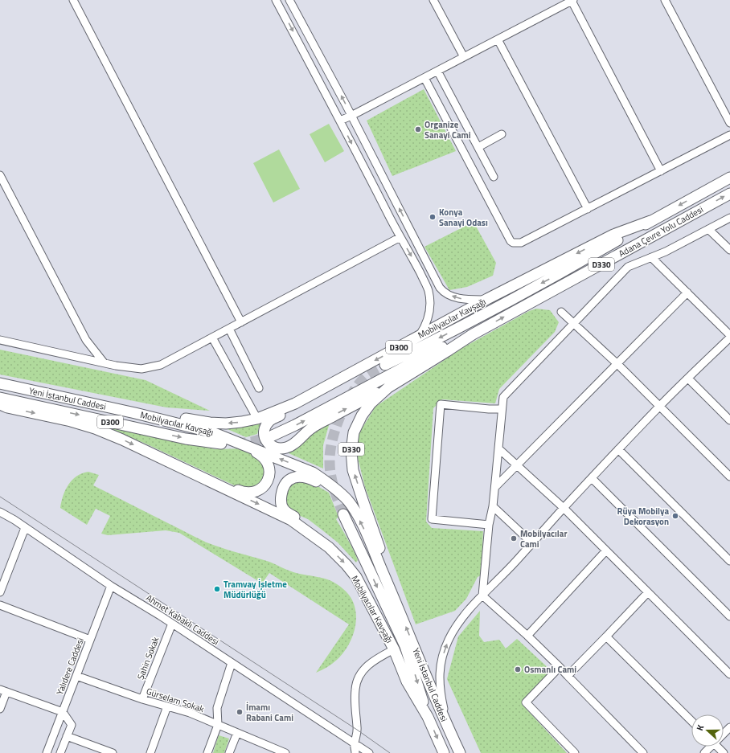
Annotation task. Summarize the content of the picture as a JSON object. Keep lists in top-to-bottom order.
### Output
{
  "streets": {
    "highway": [
      "Adana Çevre Yolu Caddesi",
      "D330",
      "Mobilyacılar Kavşağı",
      "D300",
      "Yeni İstanbul Caddesi"
    ],
    "street": [
      "Ahmet Kabaklı Caddesi",
      "Şahin Sokak",
      "Yalıdere Caddesi",
      "Gürselam Sokak"
    ]
  },
  "crossings": [
    ["Adana Çevre Yolu Caddesi", "D330"],
    ["Adana Çevre Yolu Caddesi", "Mobilyacılar Kavşağı"],
    ["Adana Çevre Yolu Caddesi", "D300"],
    ["D330", "Mobilyacılar Kavşağı"],
    ["D330", "D300"],
    ["D330", "Yeni İstanbul Caddesi"],
    ["Mobilyacılar Kavşağı", "Yeni İstanbul Caddesi"],
    ["Ahmet Kabaklı Caddesi", "Şahin Sokak"],
    ["Ahmet Kabaklı Caddesi", "Yalıdere Caddesi"],
    ["Şahin Sokak", "Gürselam Sokak"],
    ["Yalıdere Caddesi", "Gürselam Sokak"]
  ],
  "places": [
    "Organize Sanayi Cami",
    "Konya Sanayi Odası",
    "Rüya Mobilya Dekorasyon",
    "Mobilyacılar Cami",
    "Tramvay İşletme Müdürlüğü",
    "Osmanlı Cami",
    "İmamı Rabani Cami"
  ],
  "north": "left"
}
